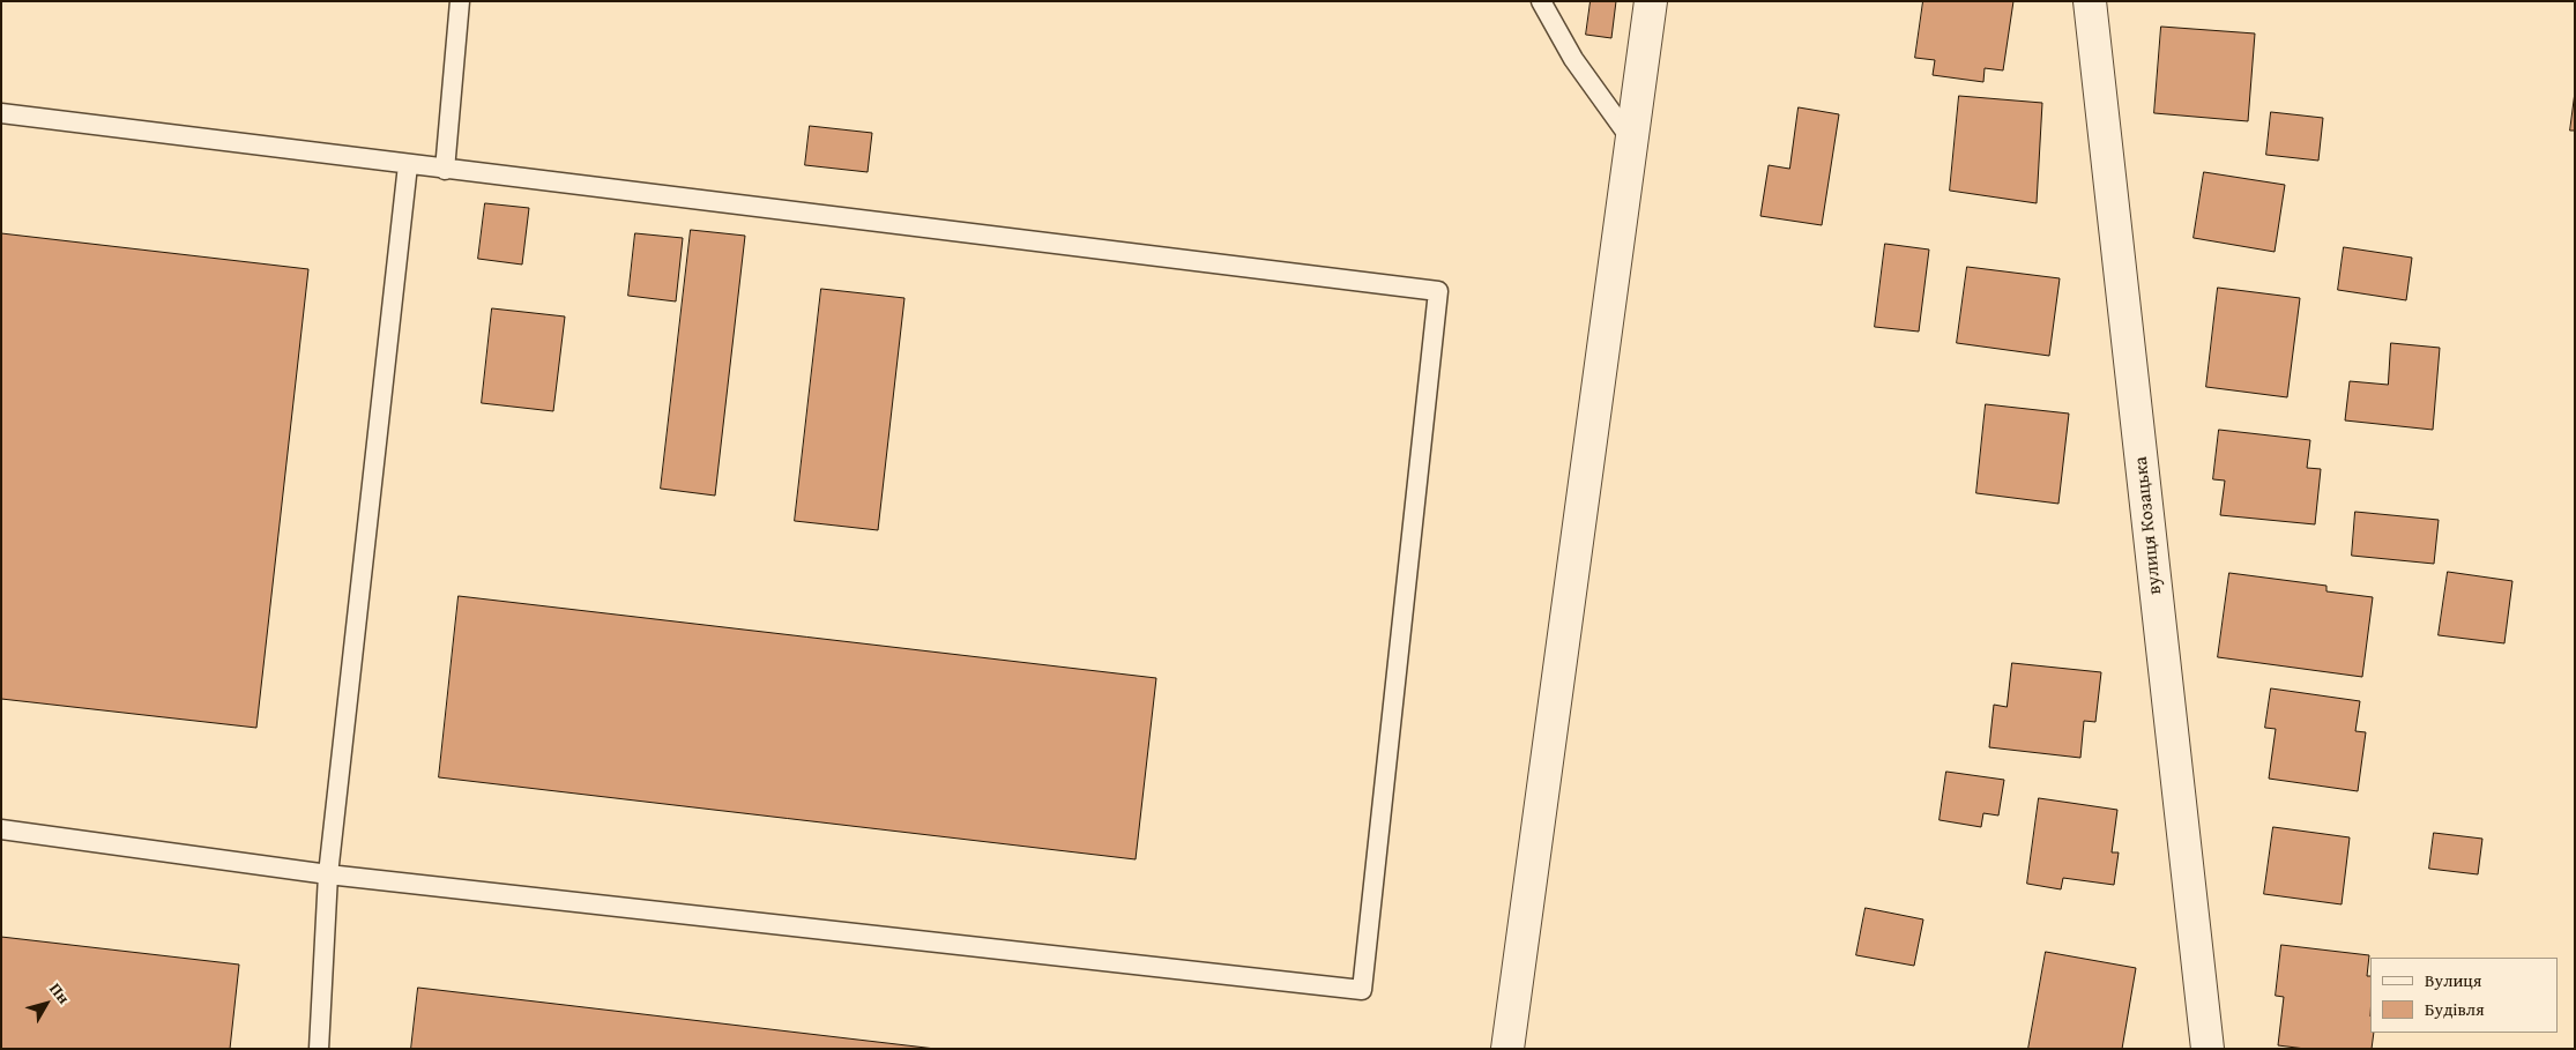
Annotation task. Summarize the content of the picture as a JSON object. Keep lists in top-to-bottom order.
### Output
{
  "streets": {
    "street": ["вулиця Козацька"]
  },
  "legend": ["Вулиця", "Будівля"],
  "north": "top right"
}
